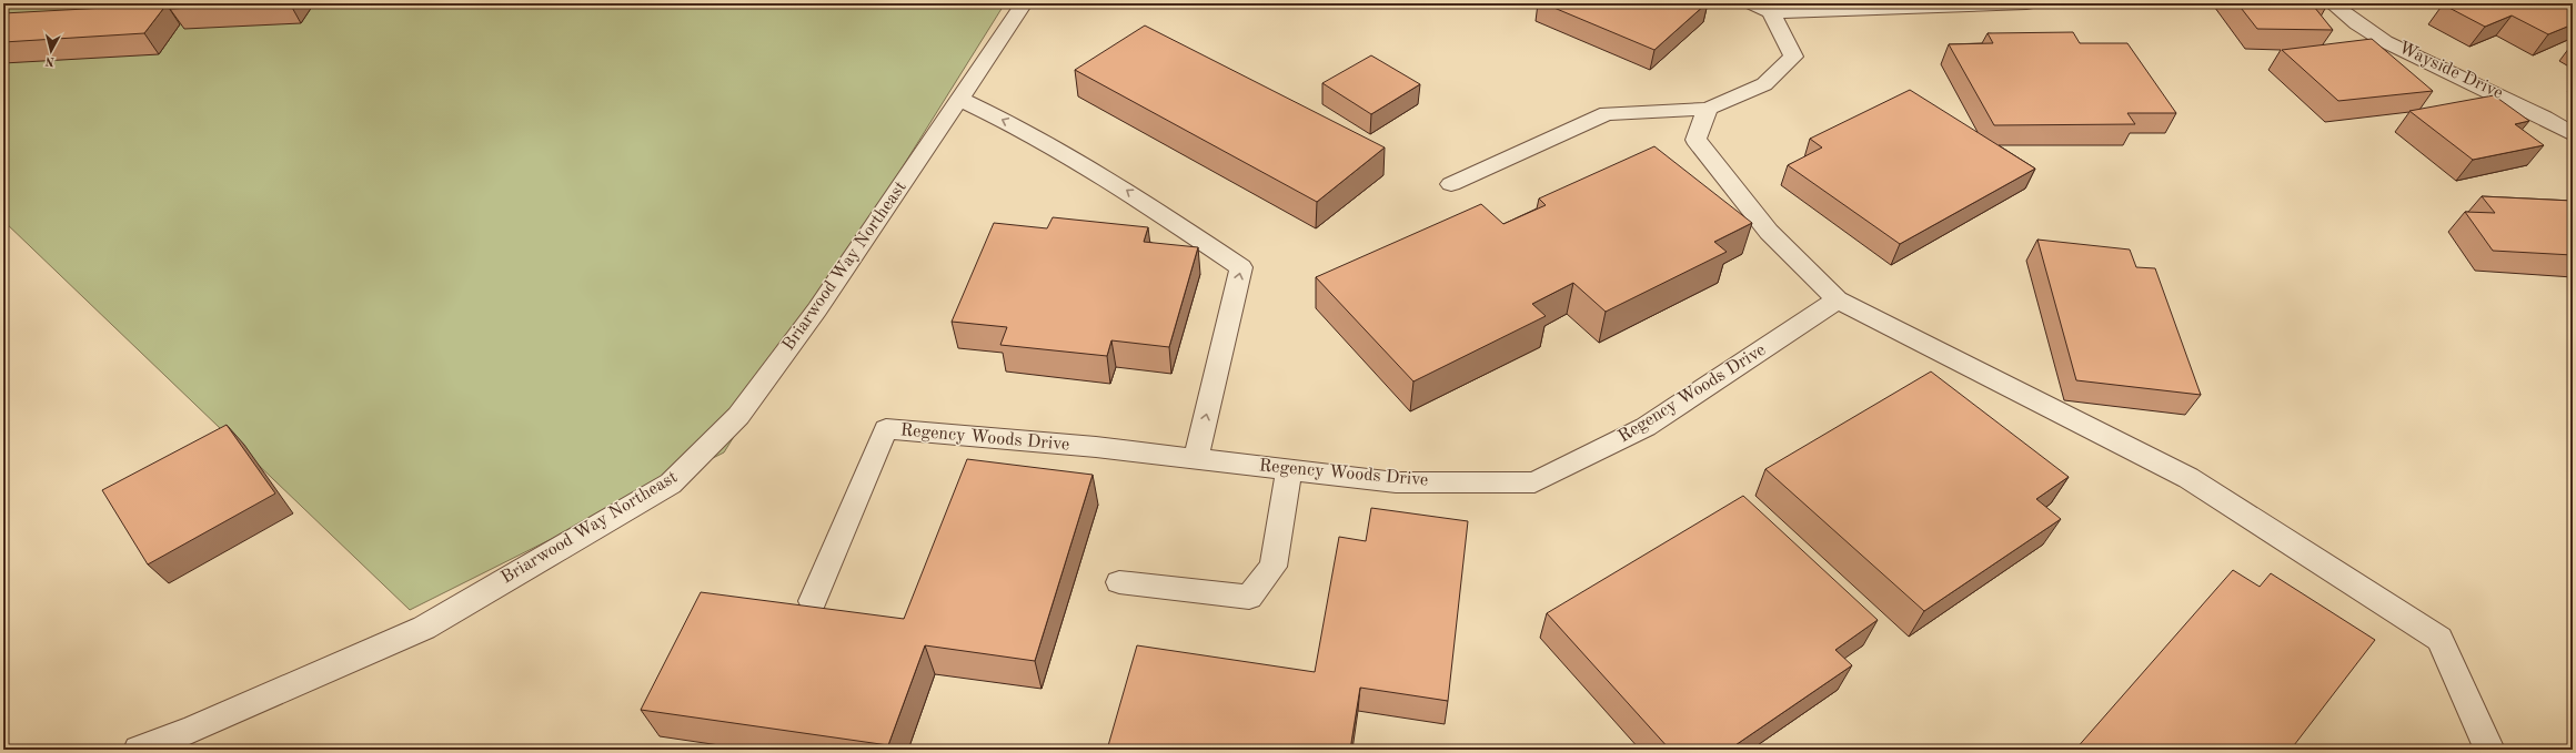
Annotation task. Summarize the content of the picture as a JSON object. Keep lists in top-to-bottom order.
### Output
{
  "streets": {
    "street": ["Wayside Drive", "Briarwood Way Northeast", "Regency Woods Drive"]
  },
  "north": "bottom"
}
